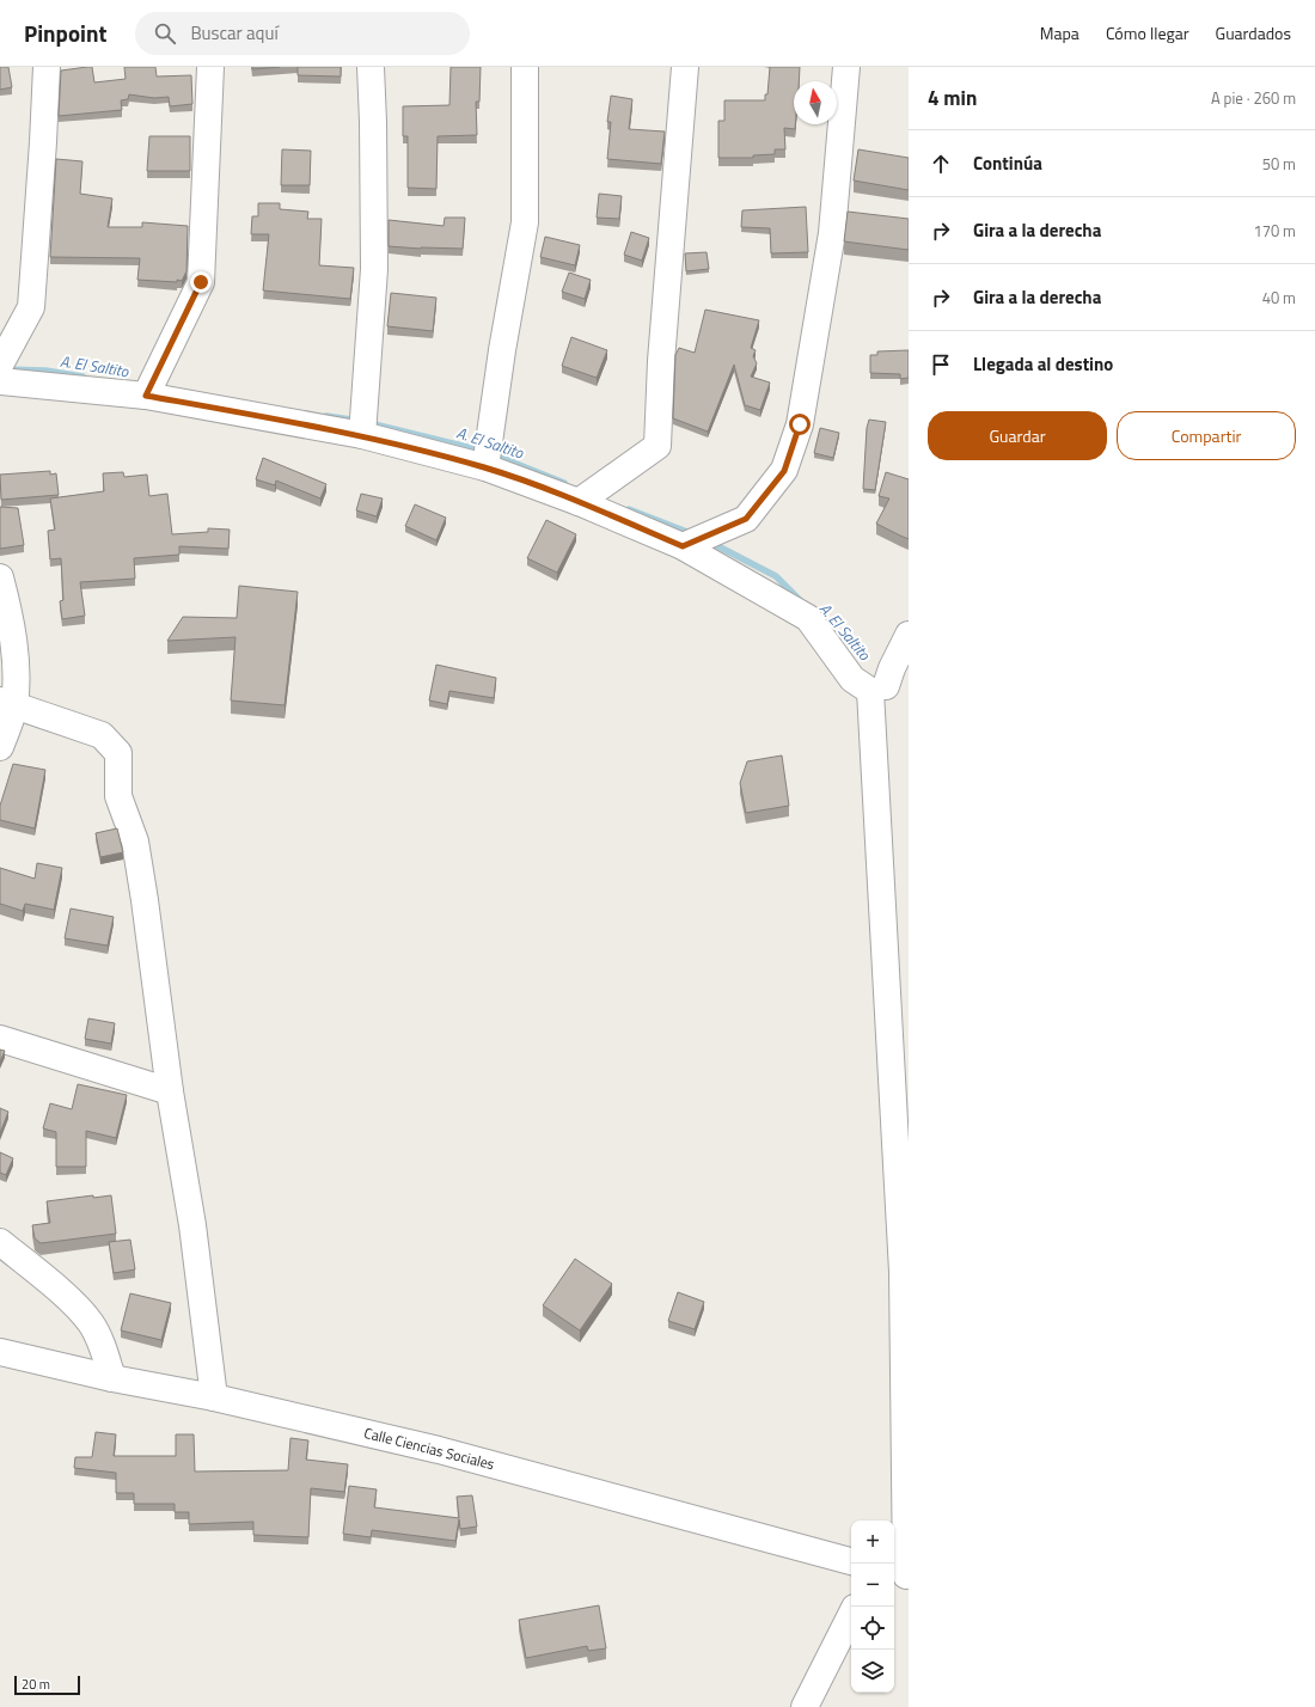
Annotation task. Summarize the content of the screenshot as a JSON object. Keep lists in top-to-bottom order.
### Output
{
  "streets": {
    "street": ["Calle Ciencias Sociales"]
  },
  "water": ["A. El Saltito"],
  "scale_bar": "20 m",
  "north": "top",
  "page": {
    "header": "Pinpoint",
    "search": "Buscar aquí",
    "nav": ["Mapa", "Cómo llegar", "Guardados"],
    "heading": ["4 min", "A pie · 260 m"],
    "list": [
      ["Continúa", "50 m"],
      ["Gira a la derecha", "170 m"],
      ["Gira a la derecha", "40 m"],
      "Llegada al destino"
    ],
    "buttons": ["Guardar", "Compartir"],
    "map_buttons": ["+", "−"],
    "scale": "20 m"
  }
}
